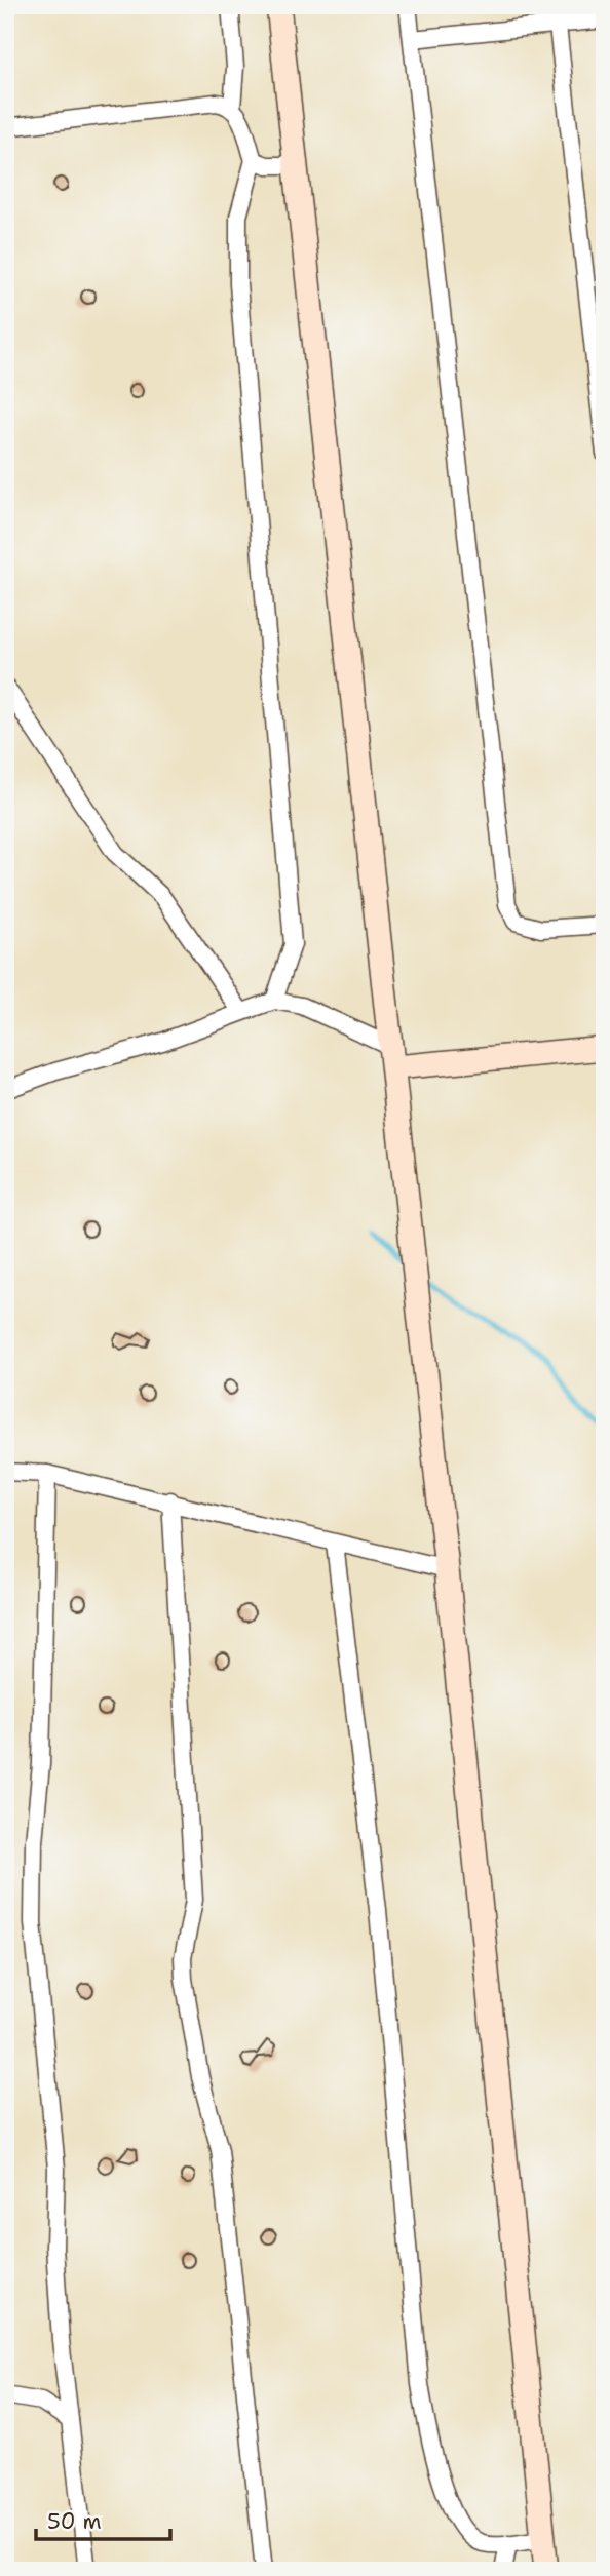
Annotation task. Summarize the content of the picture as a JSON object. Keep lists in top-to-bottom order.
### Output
{
  "scale_bar": "50 m"
}
